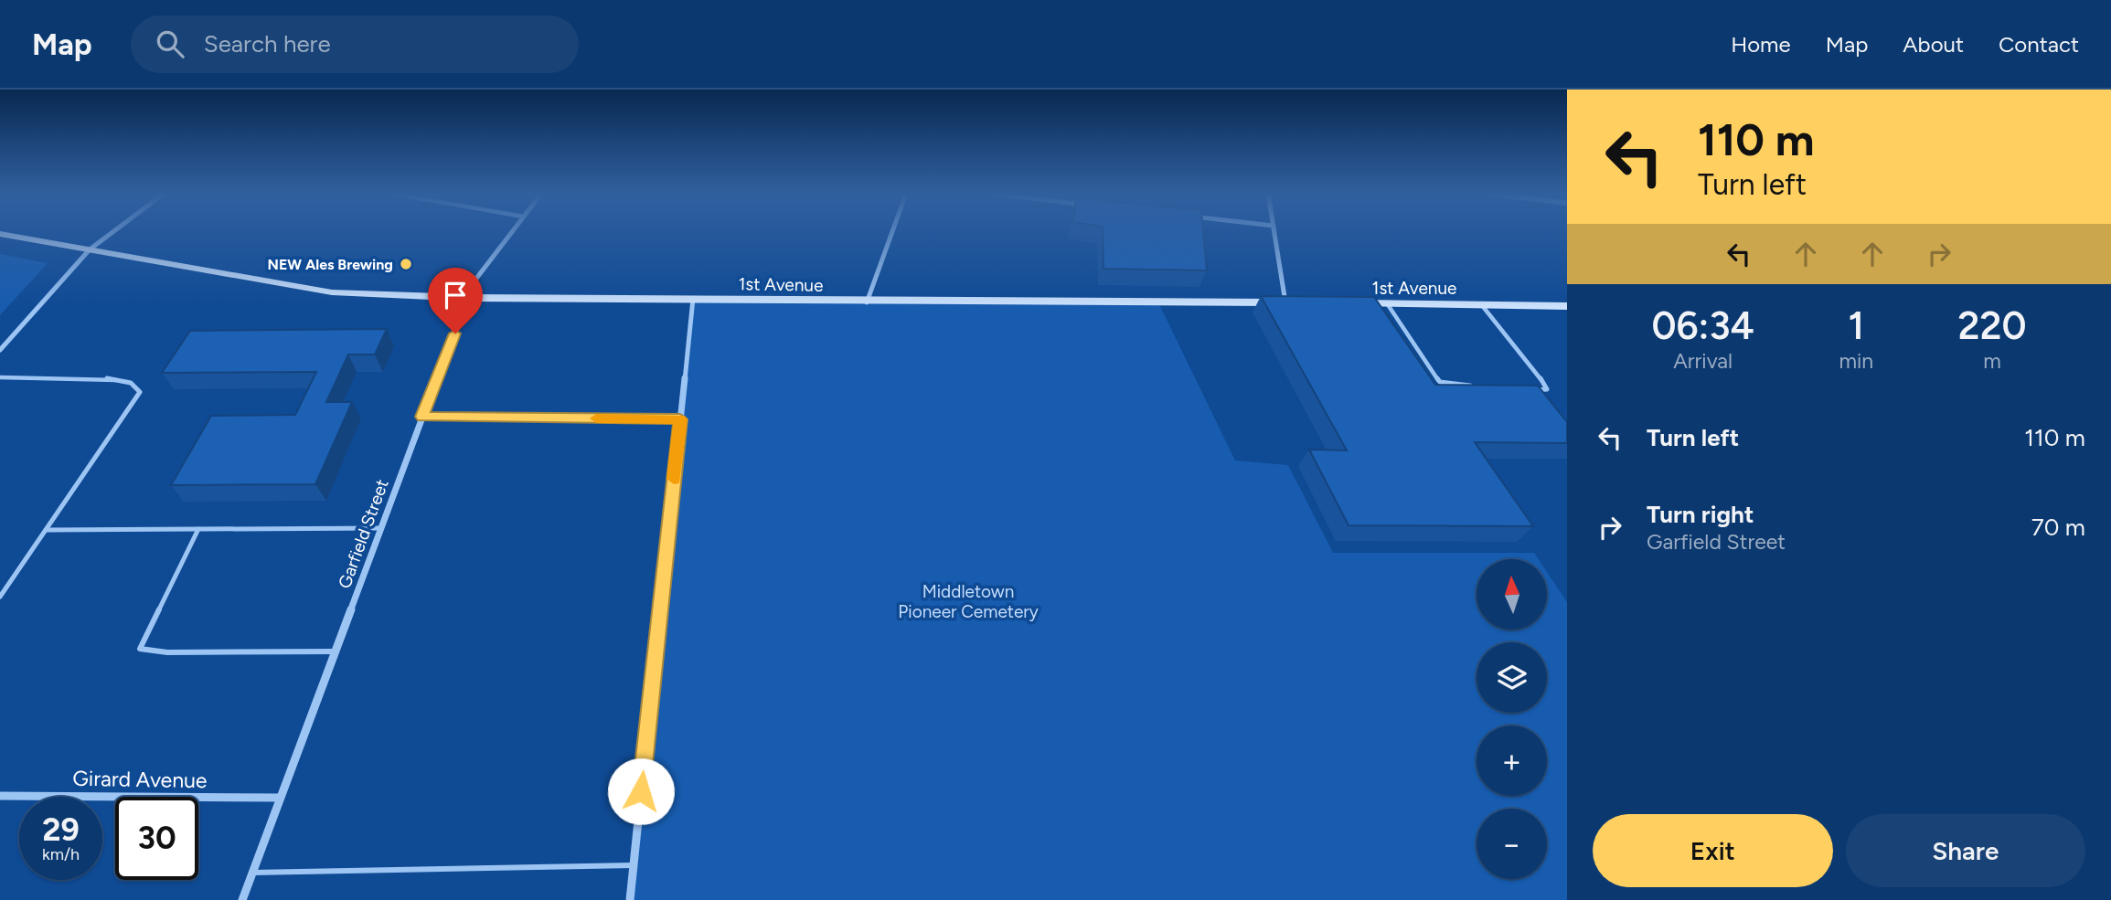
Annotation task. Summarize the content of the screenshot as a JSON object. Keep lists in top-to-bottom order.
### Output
{
  "streets": {
    "main road": ["1st Avenue"],
    "street": ["Garfield Street", "Girard Avenue"]
  },
  "crossings": [
    ["1st Avenue", "Garfield Street"],
    ["Garfield Street", "Girard Avenue"]
  ],
  "parks": ["Middletown Pioneer Cemetery"],
  "places": ["NEW Ales Brewing"],
  "north": "top",
  "page": {
    "header": "Map",
    "search": "Search here",
    "nav": [
      "Home",
      "Map",
      "About",
      "Contact"
    ],
    "turn": ["110 m", "Turn left"],
    "eta": [
      "06:34",
      "Arrival",
      "1",
      "min",
      "220",
      "m"
    ],
    "list": [
      {
        "name": "Turn left",
        "value": "110 m"
      },
      {
        "name": "Turn right",
        "note": "Garfield Street",
        "value": "70 m"
      }
    ],
    "map_buttons": ["+", "−"],
    "speed": "29 km/h",
    "limit": "30",
    "buttons": ["Exit", "Share"]
  }
}
